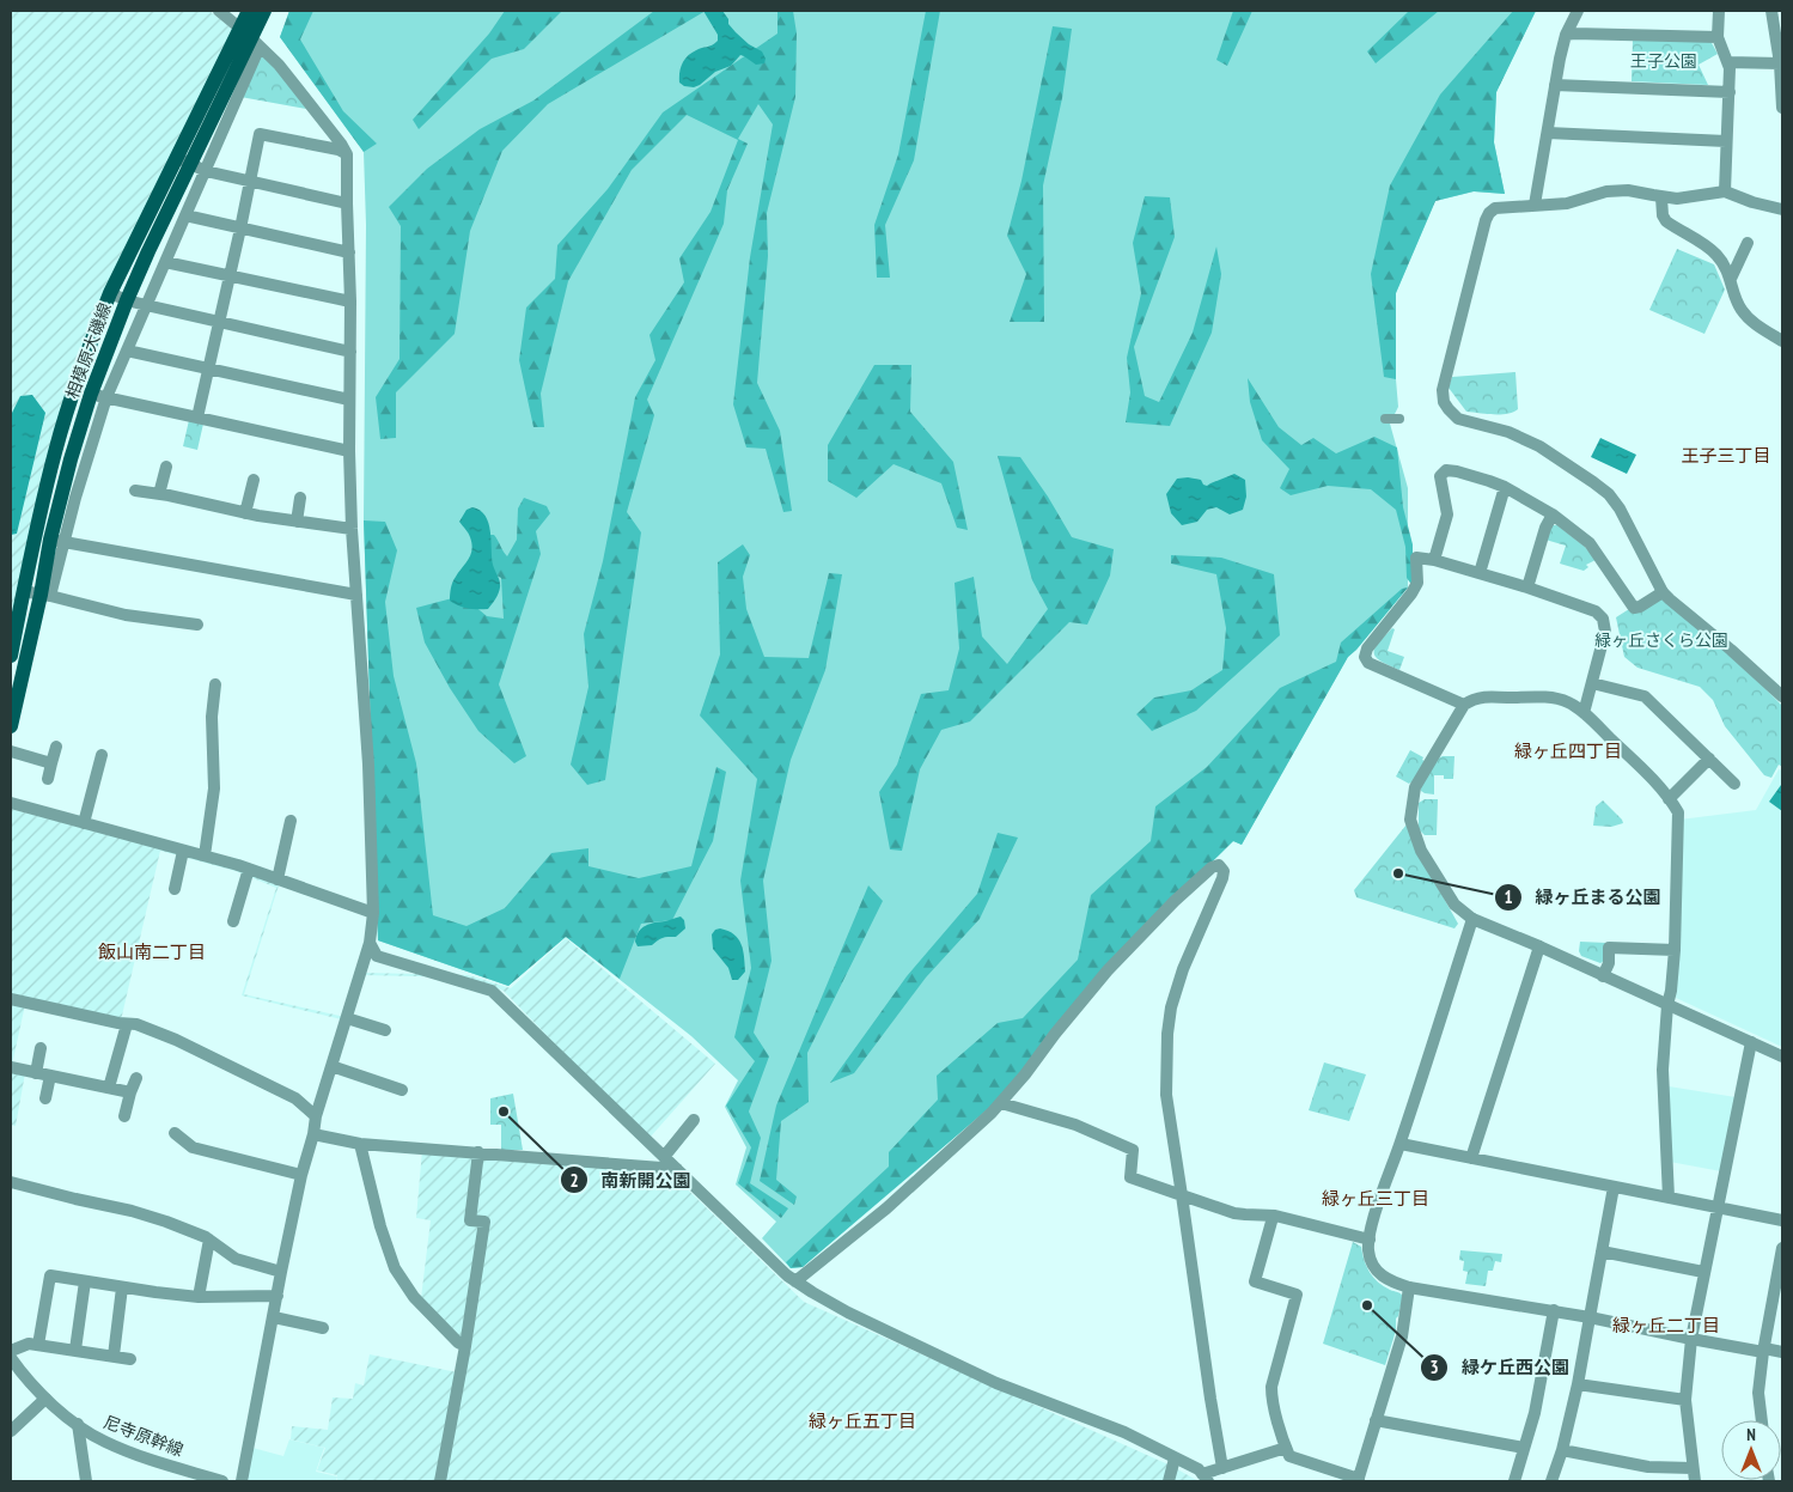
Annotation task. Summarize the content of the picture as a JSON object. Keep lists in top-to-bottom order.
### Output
{
  "streets": {
    "main road": ["相模原大磯線"],
    "street": ["尼寺原幹線"]
  },
  "districts": [
    "王子三丁目",
    "緑ヶ丘四丁目",
    "飯山南二丁目",
    "緑ヶ丘三丁目",
    "緑ヶ丘二丁目",
    "緑ヶ丘五丁目"
  ],
  "parks": ["王子公園", "緑ヶ丘さくら公園"],
  "places": ["緑ヶ丘まる公園", "南新開公園", "緑ケ丘西公園"],
  "north": "top"
}
